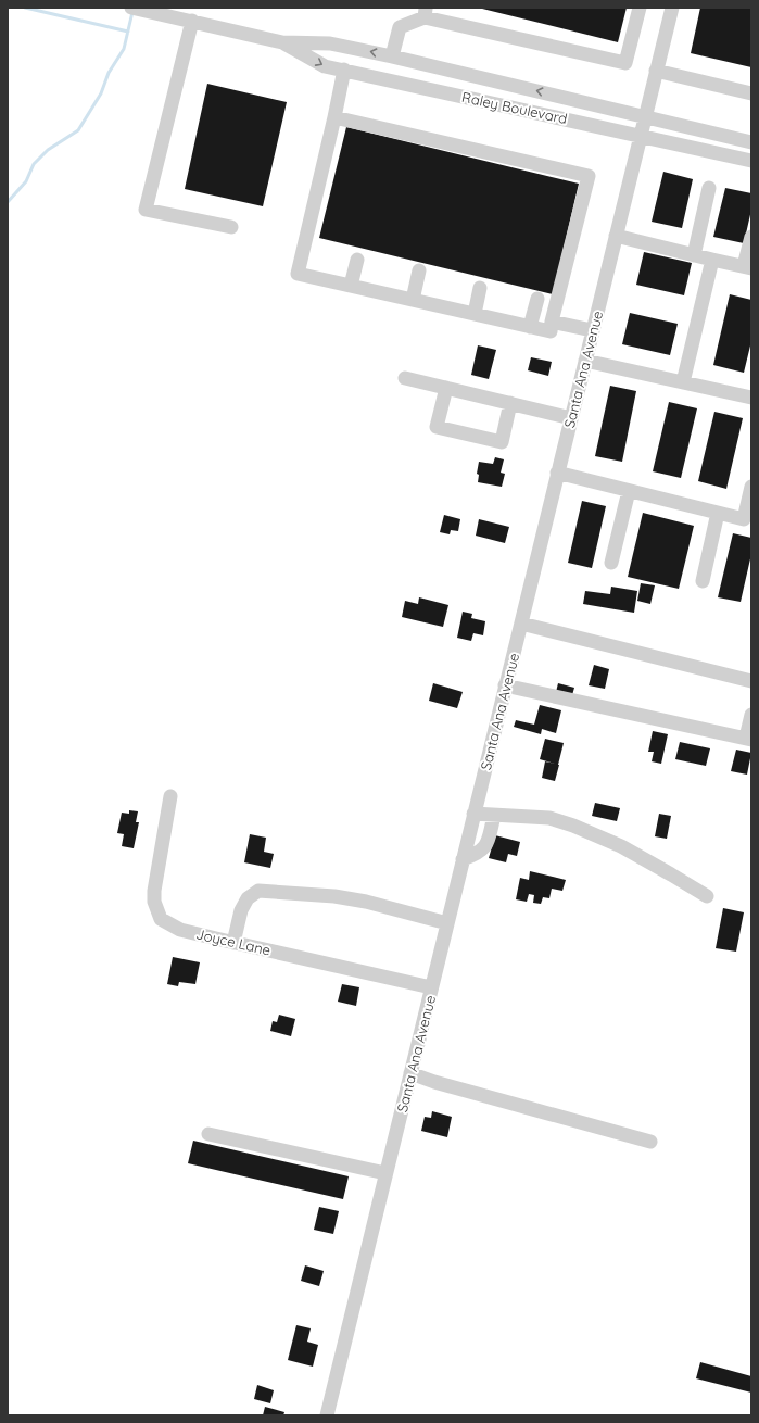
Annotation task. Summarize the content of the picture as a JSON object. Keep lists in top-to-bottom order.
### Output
{
  "streets": {
    "street": ["Raley Boulevard", "Santa Ana Avenue", "Joyce Lane"]
  },
  "crossings": [
    ["Raley Boulevard", "Santa Ana Avenue"],
    ["Santa Ana Avenue", "Joyce Lane"]
  ]
}
